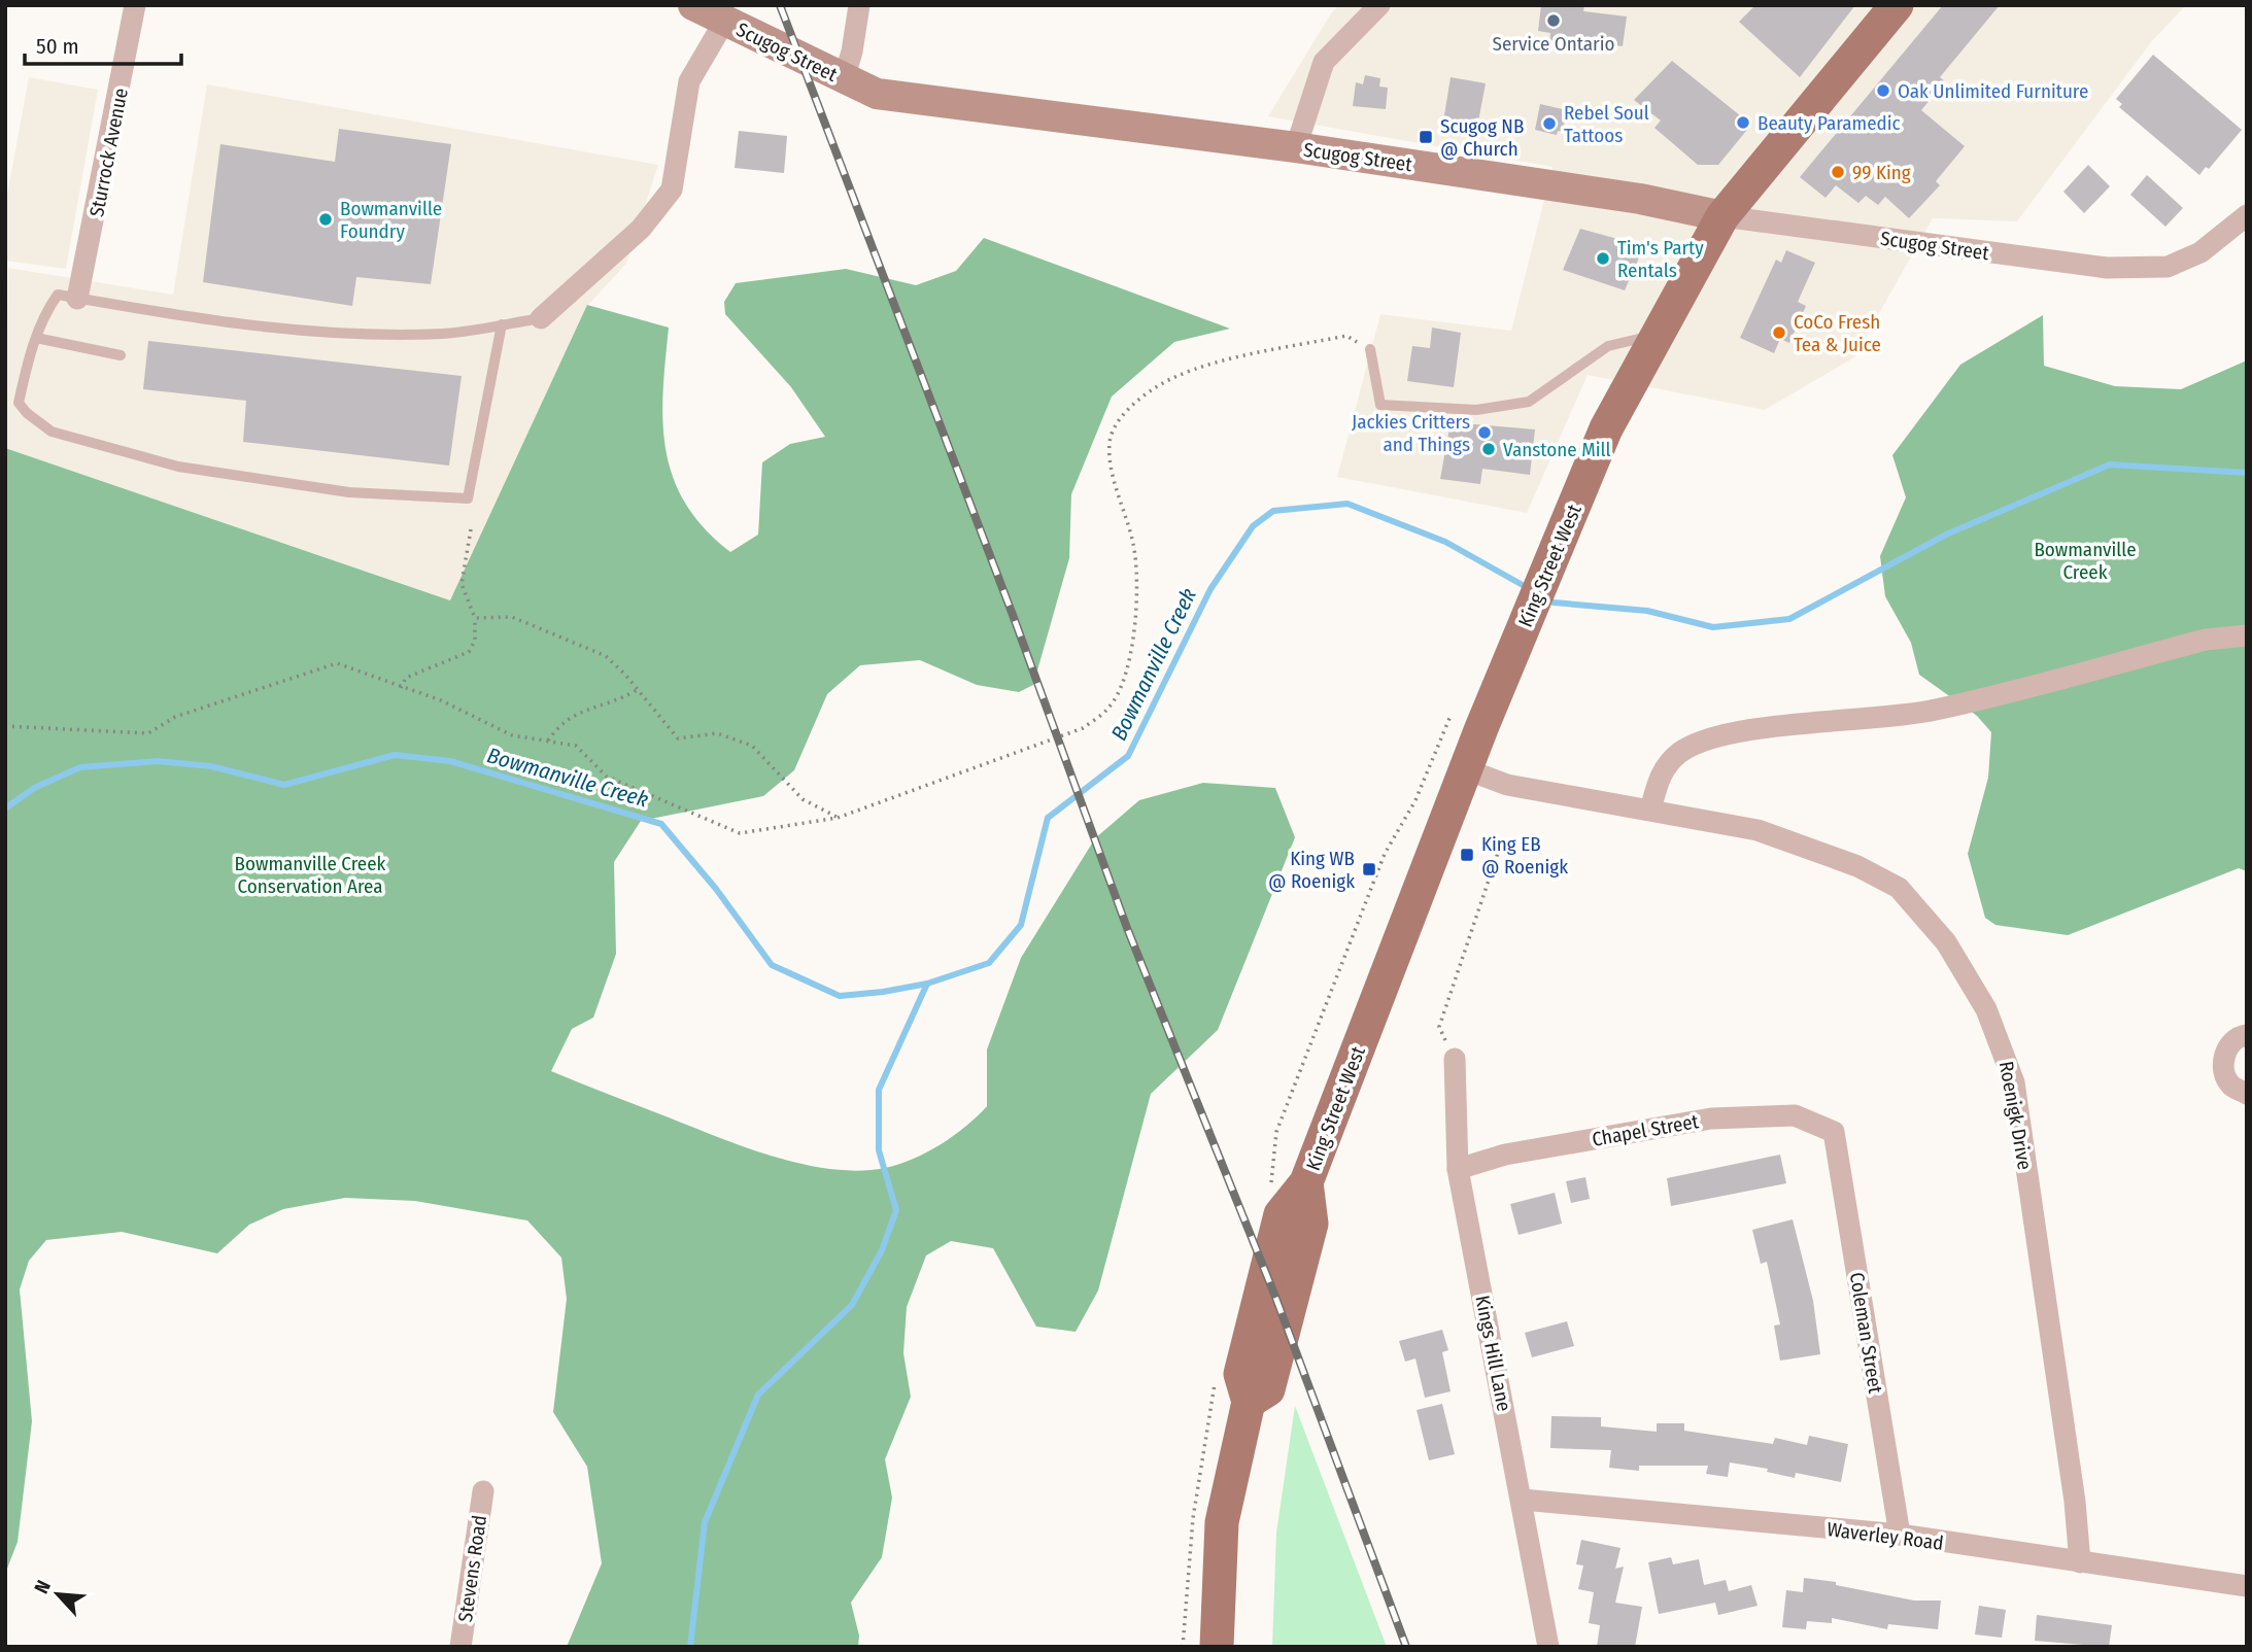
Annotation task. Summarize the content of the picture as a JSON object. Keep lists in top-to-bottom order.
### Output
{
  "streets": {
    "main road": ["King Street West"],
    "street": [
      "Scugog Street",
      "Sturrock Avenue",
      "Roenigk Drive",
      "Chapel Street",
      "Coleman Street",
      "Kings Hill Lane",
      "Waverley Road",
      "Stevens Road"
    ]
  },
  "crossings": [
    ["Scugog Street", "King Street West"],
    ["King Street West", "Roenigk Drive"],
    ["Roenigk Drive", "Waverley Road"],
    ["Chapel Street", "Coleman Street"],
    ["Chapel Street", "Kings Hill Lane"],
    ["Coleman Street", "Waverley Road"],
    ["Kings Hill Lane", "Waverley Road"]
  ],
  "water": ["Bowmanville Creek"],
  "parks": ["Bowmanville Creek", "Bowmanville Creek Conservation Area"],
  "places": {
    "other": [
      "Service Ontario",
      "Oak Unlimited Furniture",
      "Beauty Paramedic",
      "Rebel Soul Tattoos",
      "99 King",
      "Bowmanville Foundry",
      "Tim's Party Rentals",
      "CoCo Fresh Tea & Juice",
      "Jackies Critters and Things",
      "Vanstone Mill"
    ],
    "transit": ["Scugog NB @ Church", "King EB @ Roenigk", "King WB @ Roenigk"]
  },
  "scale_bar": "50 m",
  "north": "top left"
}
